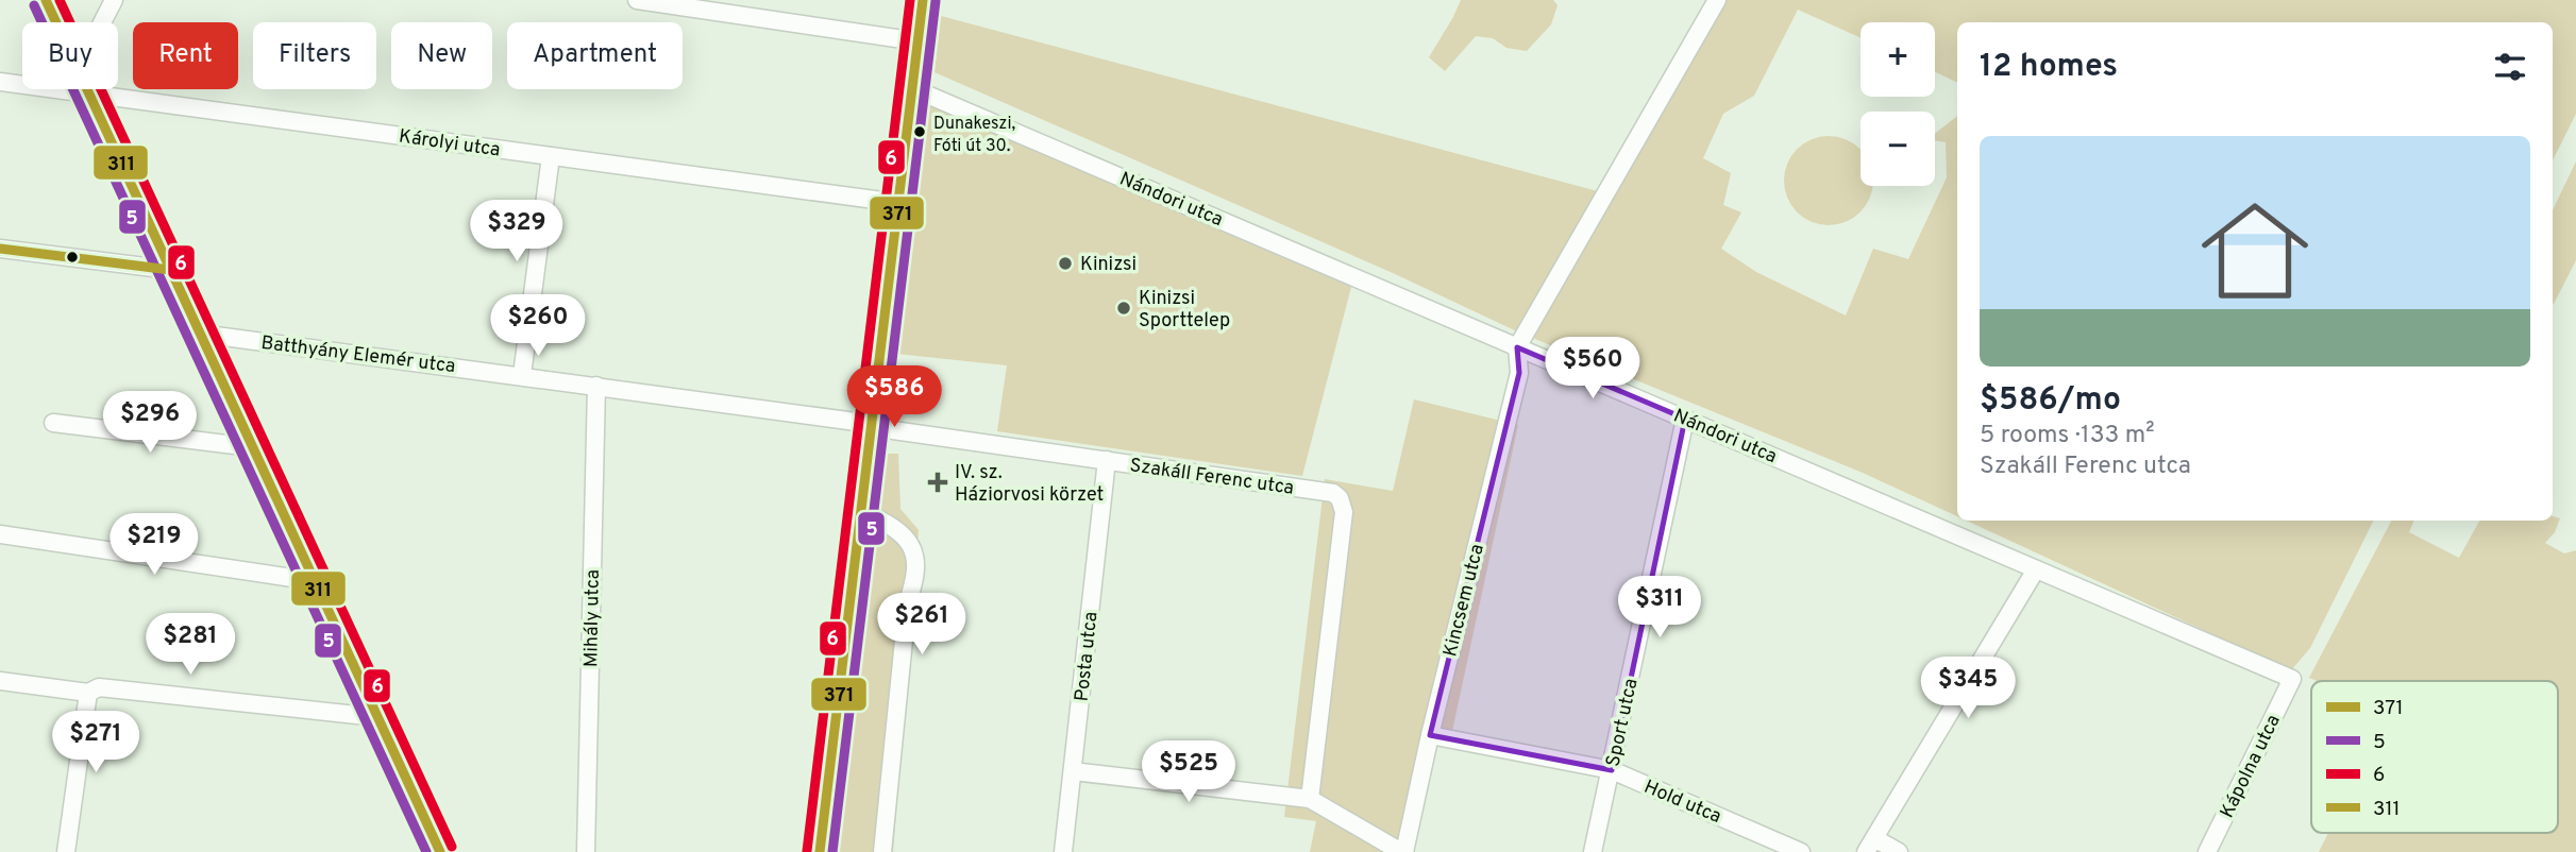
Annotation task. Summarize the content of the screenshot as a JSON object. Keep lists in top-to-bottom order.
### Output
{
  "streets": {
    "street": [
      "Károlyi utca",
      "Nándori utca",
      "Batthyány Elemér utca",
      "Szakáll Ferenc utca",
      "Kincsem utca",
      "Mihály utca",
      "Posta utca",
      "Sport utca",
      "Kápolna utca",
      "Hold utca"
    ]
  },
  "crossings": [
    ["Nándori utca", "Kincsem utca"],
    ["Nándori utca", "Sport utca"],
    ["Nándori utca", "Kápolna utca"],
    ["Batthyány Elemér utca", "Szakáll Ferenc utca"],
    ["Batthyány Elemér utca", "Mihály utca"],
    ["Szakáll Ferenc utca", "Posta utca"],
    ["Kincsem utca", "Hold utca"],
    ["Sport utca", "Hold utca"]
  ],
  "places": {
    "other": ["Dunakeszi, Fóti út 30.", "Kinizsi", "Kinizsi Sporttelep"],
    "health": ["IV. sz. Háziorvosi körzet"]
  },
  "lines": [
    "transit line 371",
    "transit line 6",
    "transit line 311",
    "transit line 5"
  ],
  "legend": [
    "371",
    "5",
    "6",
    "311"
  ],
  "page": {
    "map_buttons": ["+", "−"],
    "chip": [
      "Buy",
      "Rent",
      "Filters",
      "New",
      "Apartment"
    ],
    "heading": "12 homes",
    "list": [
      {
        "name": "$586/mo",
        "note": "5 rooms · 133 m² · Szakáll Ferenc utca"
      }
    ],
    "price": [
      "$329",
      "$260",
      "$560",
      "$586",
      "$296",
      "$219",
      "$311",
      "$261",
      "$281",
      "$345",
      "$271",
      "$525"
    ]
  }
}
